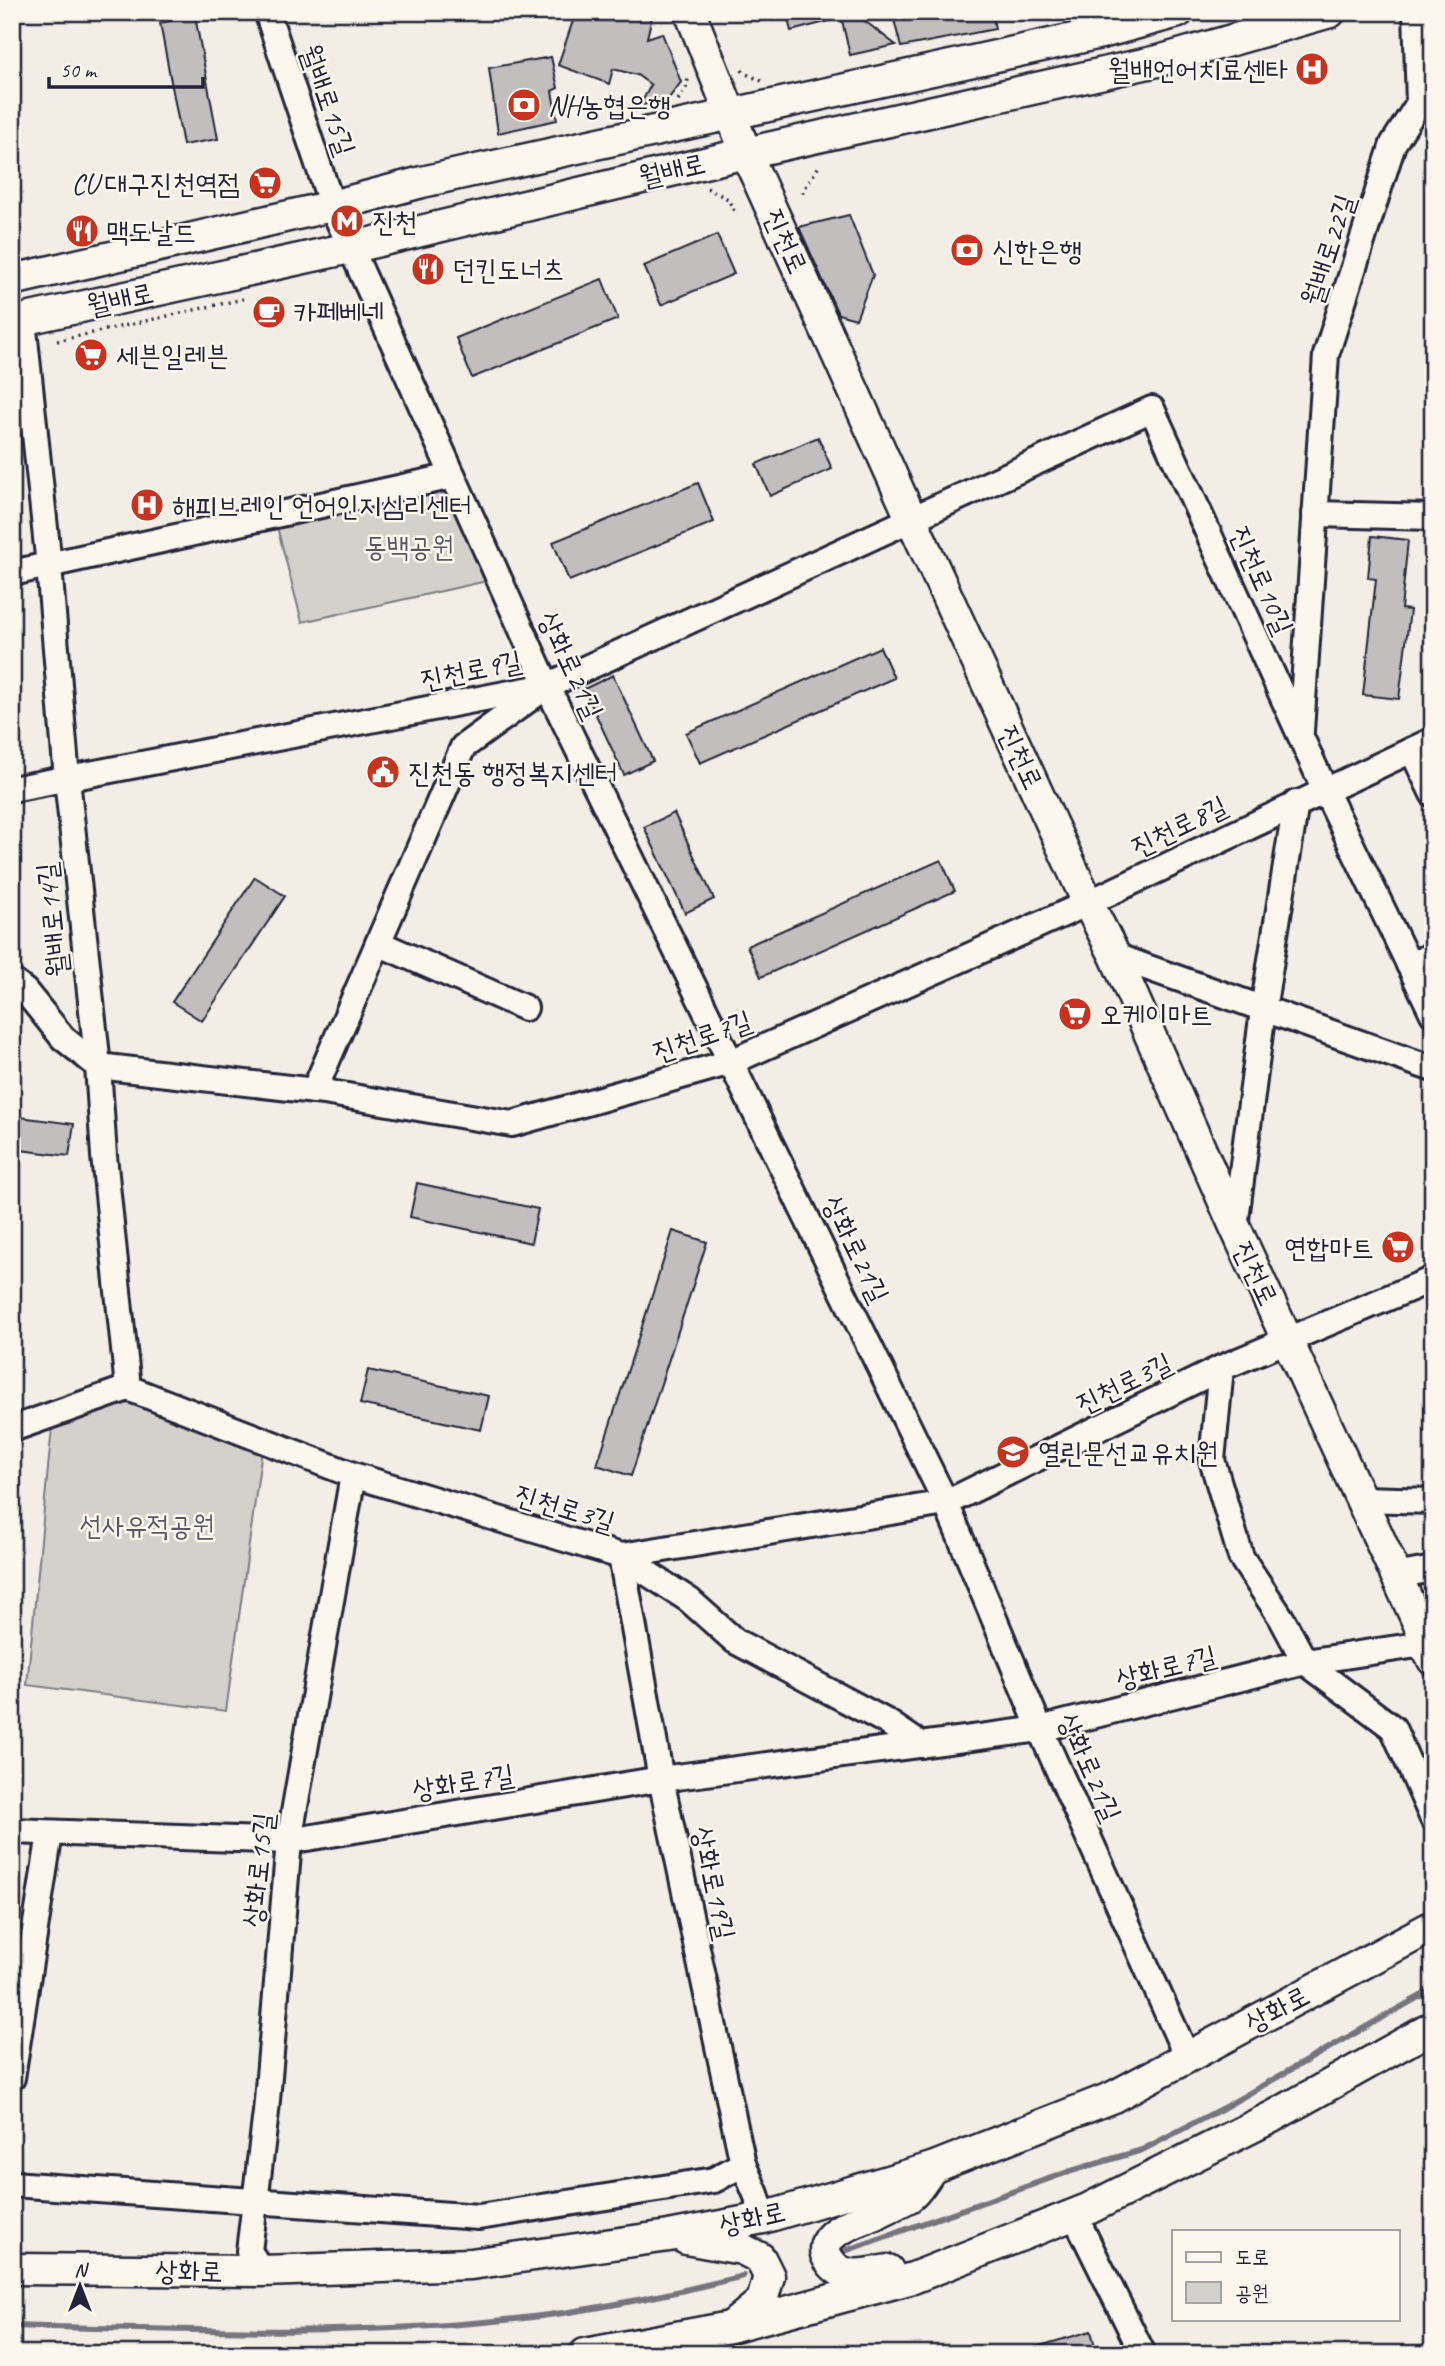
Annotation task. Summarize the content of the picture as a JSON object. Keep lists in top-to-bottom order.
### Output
{
  "streets": {
    "main road": ["월배로", "진천로", "상화로"],
    "street": [
      "월배로15길",
      "월배로22길",
      "진천로10길",
      "상화로21길",
      "진천로9길",
      "진천로8길",
      "월배로14길",
      "진천로7길",
      "진천로3길",
      "상화로7길",
      "상화로15길",
      "상화로19길"
    ]
  },
  "crossings": [
    ["월배로15길", "월배로"],
    ["월배로15길", "상화로21길"],
    ["월배로", "진천로"],
    ["월배로", "상화로21길"],
    ["월배로", "월배로14길"],
    ["진천로", "진천로10길"],
    ["진천로", "진천로9길"],
    ["진천로", "진천로8길"],
    ["진천로", "진천로7길"],
    ["진천로", "진천로3길"],
    ["진천로", "상화로7길"],
    ["월배로22길", "진천로10길"],
    ["진천로10길", "진천로9길"],
    ["진천로10길", "진천로8길"],
    ["상화로21길", "진천로9길"],
    ["상화로21길", "진천로7길"],
    ["상화로21길", "진천로3길"],
    ["상화로21길", "상화로7길"],
    ["상화로21길", "상화로"],
    ["진천로9길", "월배로14길"],
    ["진천로8길", "진천로7길"],
    ["월배로14길", "진천로7길"],
    ["월배로14길", "진천로3길"],
    ["진천로3길", "상화로15길"],
    ["진천로3길", "상화로19길"],
    ["상화로7길", "상화로15길"],
    ["상화로7길", "상화로19길"],
    ["상화로15길", "상화로"],
    ["상화로19길", "상화로"]
  ],
  "parks": ["동백공원", "선사유적공원"],
  "places": {
    "hospital": ["월배언어치료센타", "해피브레인 언어인지심리센터"],
    "bank": ["NH농협은행", "신한은행"],
    "supermarket": [
      "CU 대구진천역점",
      "세븐일레븐",
      "오케이마트",
      "연합마트"
    ],
    "metro station": ["진천"],
    "restaurant": ["맥도날드", "던킨도너츠"],
    "cafe": ["카페베네"],
    "public building": ["진천동 행정복지센터"],
    "school or university": ["열린문선교유치원"]
  },
  "legend": ["도로", "공원"],
  "scale_bar": "50 m",
  "north": "top"
}
